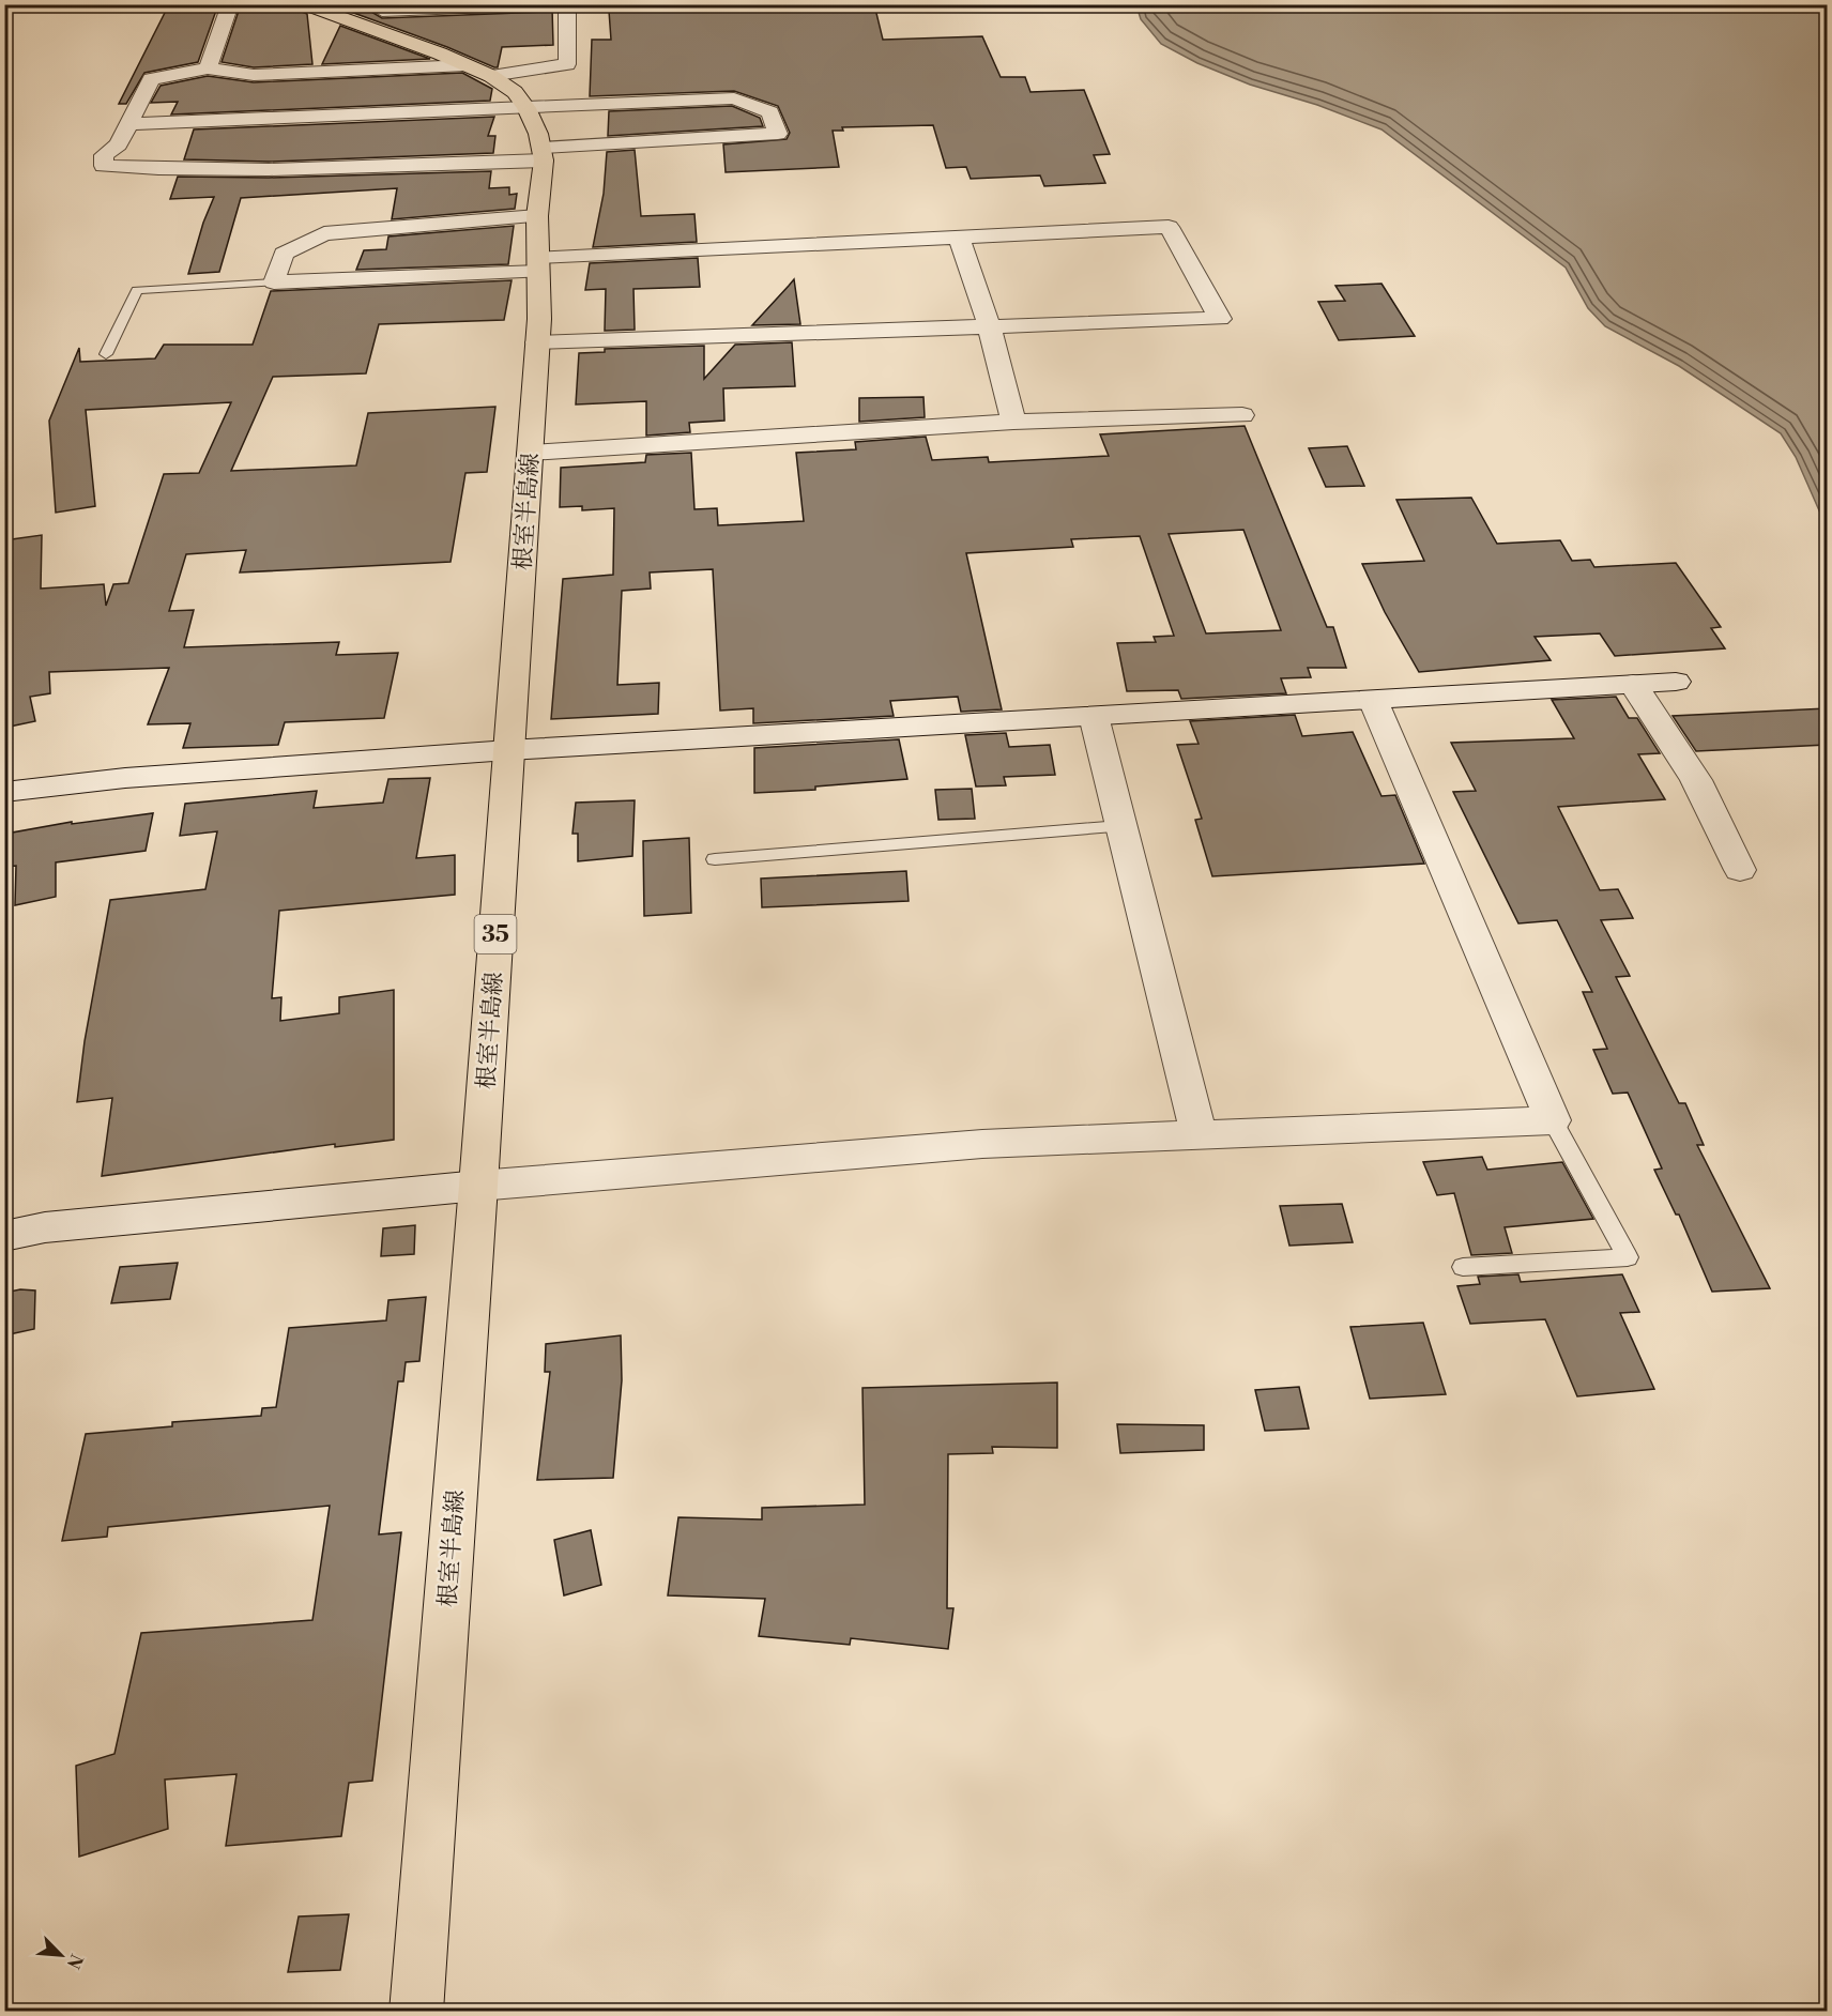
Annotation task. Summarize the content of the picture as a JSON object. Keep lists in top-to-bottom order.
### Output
{
  "streets": {
    "main road": ["根室半島線", "35"]
  },
  "north": "bottom right"
}
